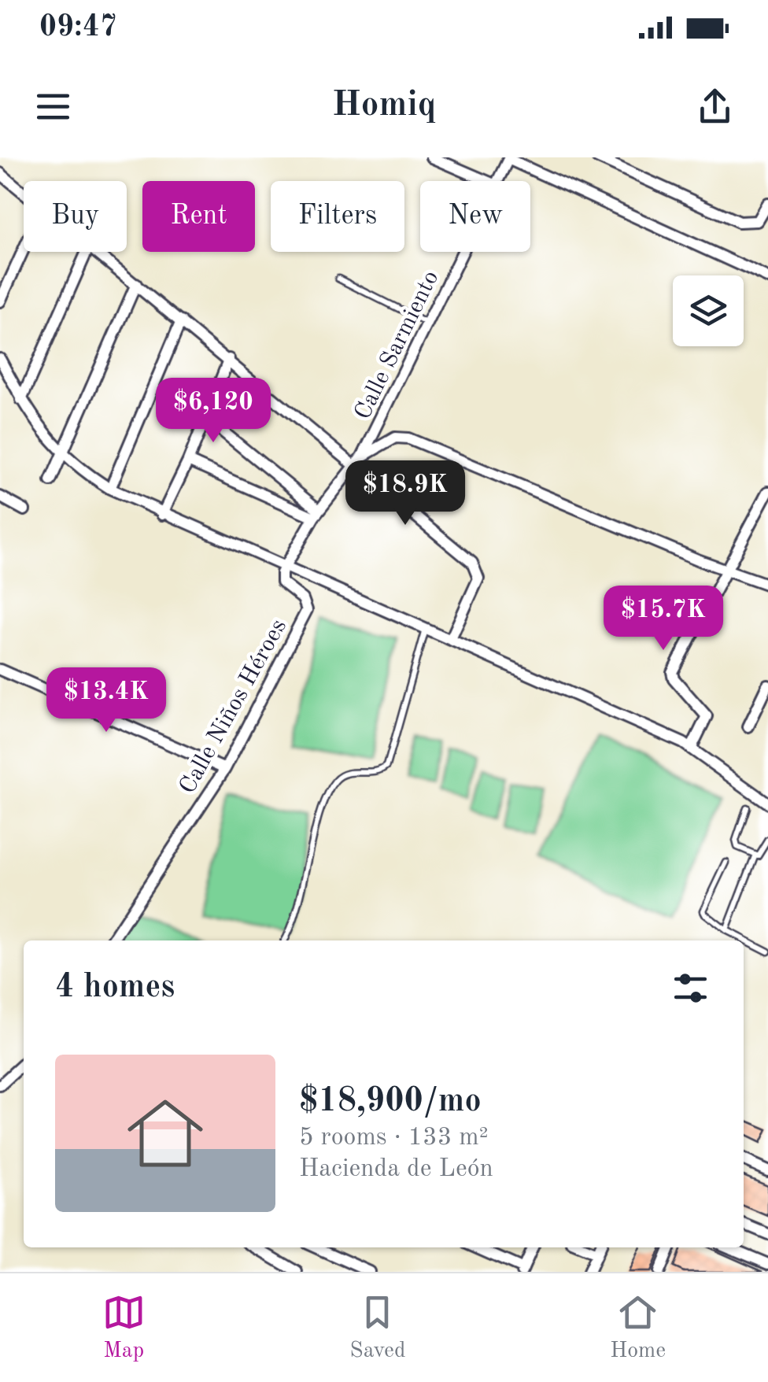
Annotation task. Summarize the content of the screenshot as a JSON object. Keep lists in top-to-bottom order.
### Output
{
  "streets": {
    "street": ["Calle Sarmiento", "Calle Niños Héroes"]
  },
  "page": {
    "status": "09:47",
    "header": "Homiq",
    "chip": [
      "Buy",
      "Rent",
      "Filters",
      "New"
    ],
    "price": [
      "$6,120",
      "$18.9K",
      "$15.7K",
      "$13.4K"
    ],
    "heading": "4 homes",
    "list": [
      {
        "name": "$18,900/mo",
        "note": "5 rooms · 133 m² · Hacienda de León"
      }
    ],
    "tabs": ["Map", "Saved", "Home"]
  }
}
